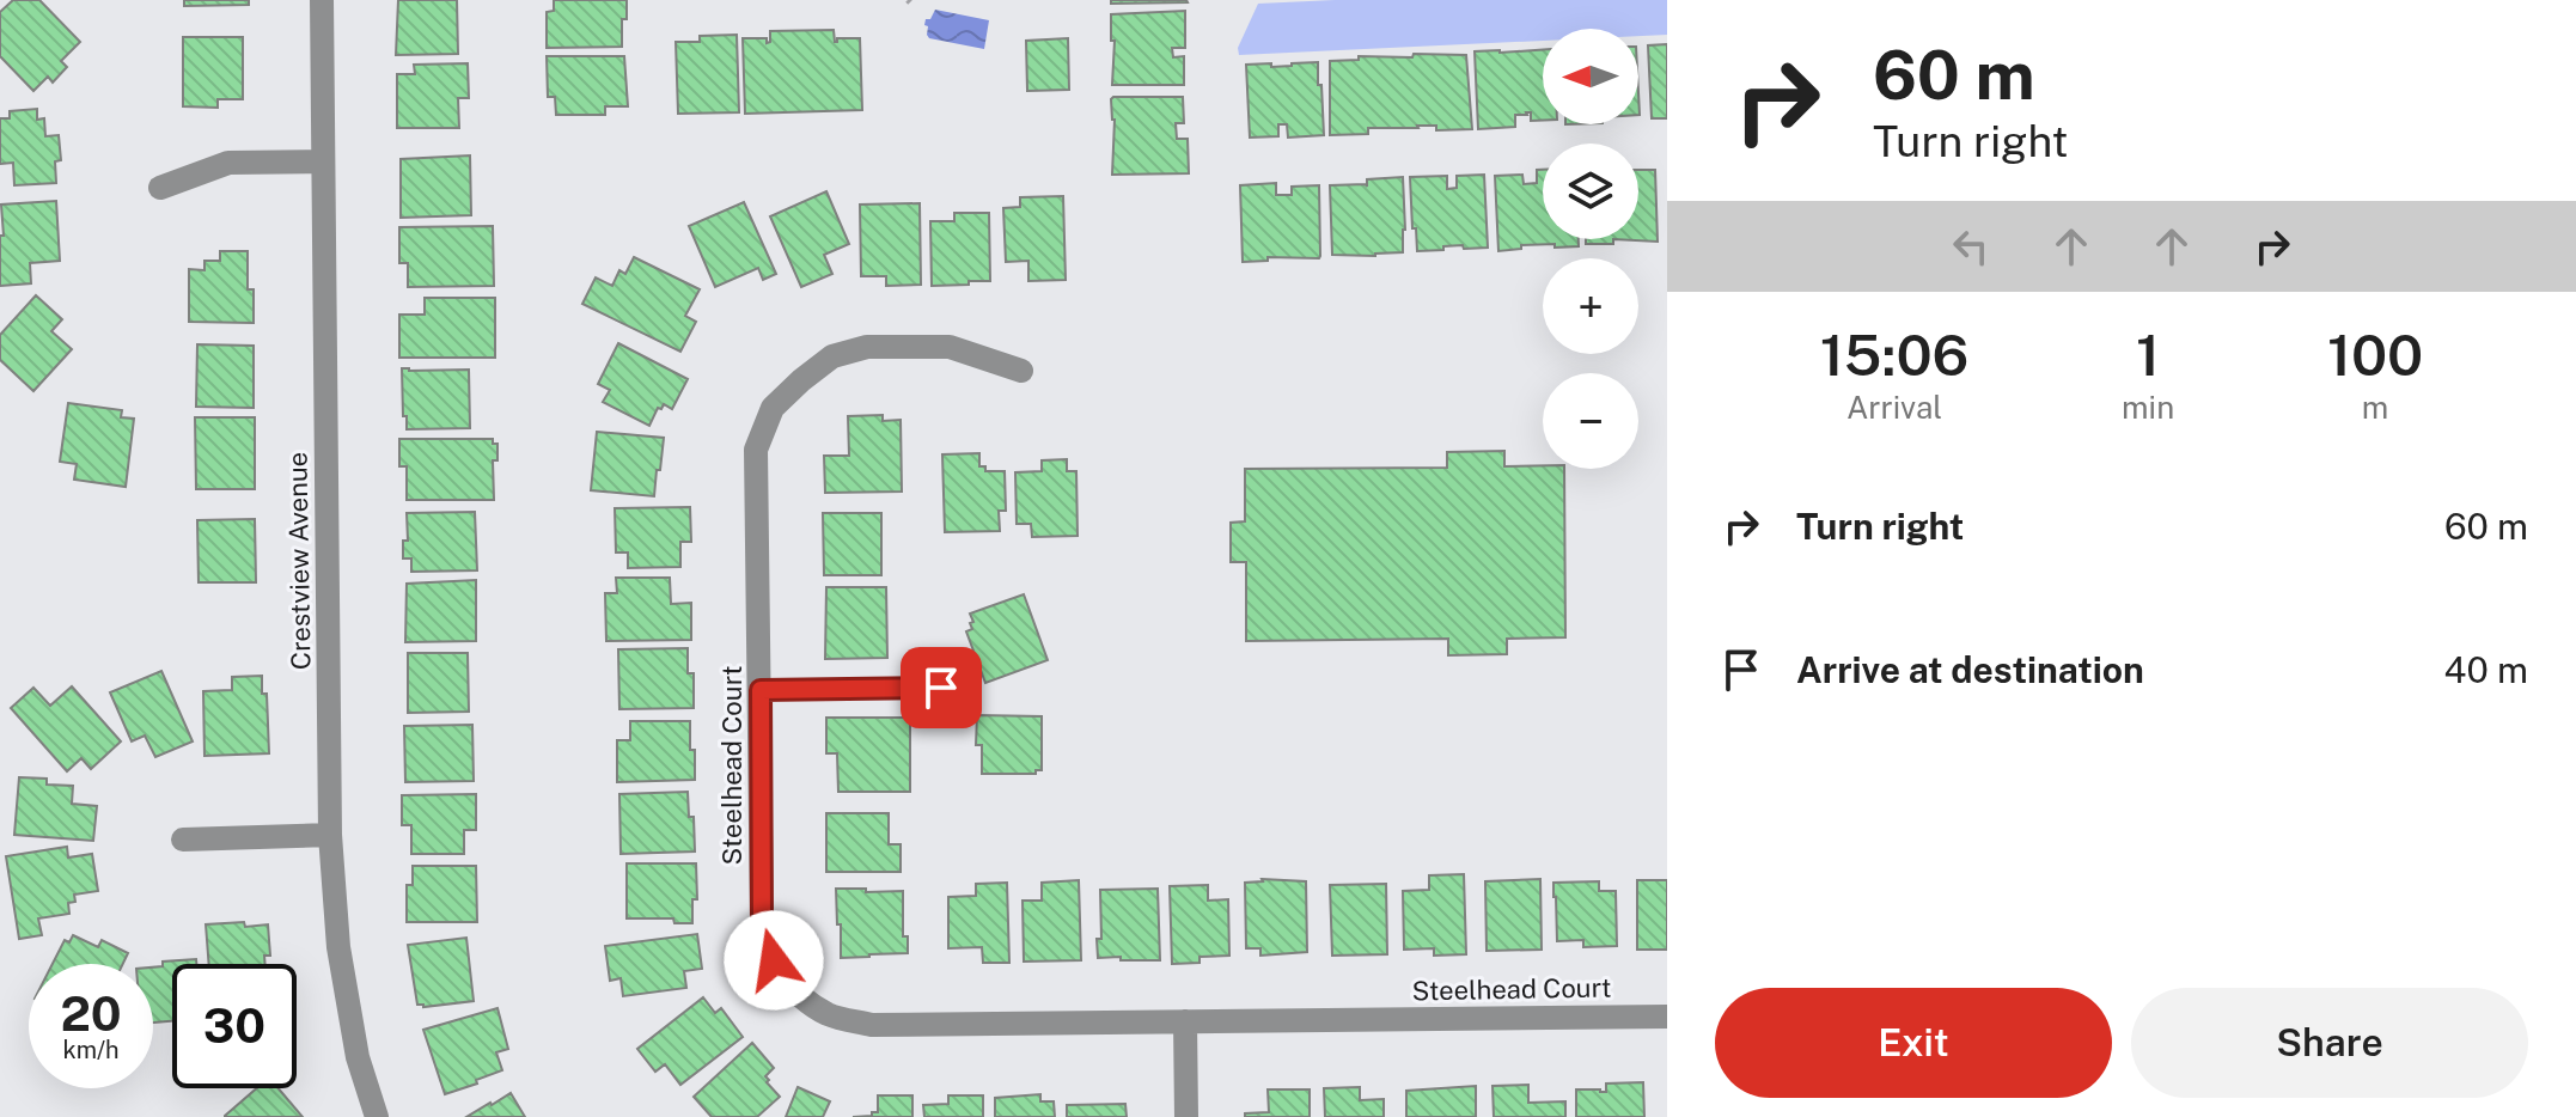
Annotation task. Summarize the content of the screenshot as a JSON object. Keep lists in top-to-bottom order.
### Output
{
  "streets": {
    "street": ["Crestview Avenue", "Steelhead Court"]
  },
  "north": "left",
  "page": {
    "turn": ["60 m", "Turn right"],
    "map_buttons": ["+", "−"],
    "eta": [
      "15:06",
      "Arrival",
      "1",
      "min",
      "100",
      "m"
    ],
    "list": [
      {
        "name": "Turn right",
        "value": "60 m"
      },
      {
        "name": "Arrive at destination",
        "value": "40 m"
      }
    ],
    "speed": "20 km/h",
    "limit": "30",
    "buttons": ["Exit", "Share"]
  }
}
